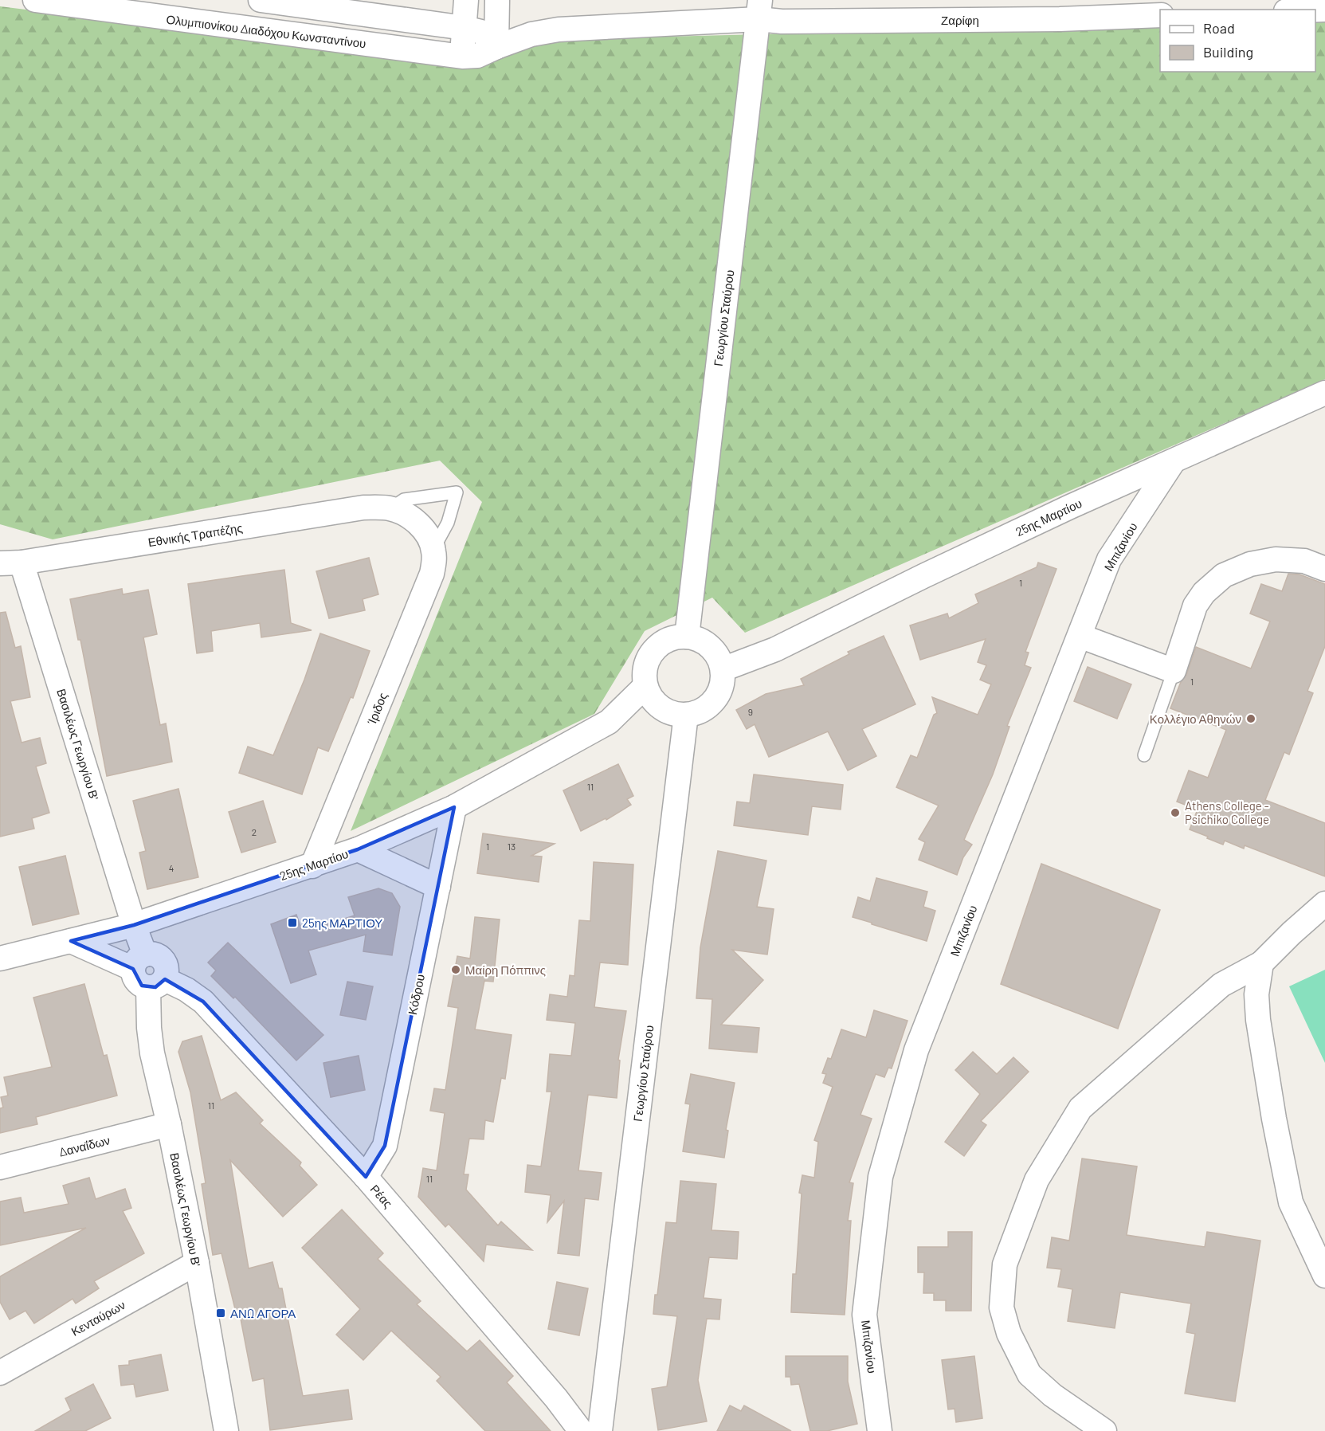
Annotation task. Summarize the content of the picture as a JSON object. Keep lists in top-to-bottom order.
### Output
{
  "streets": {
    "street": [
      "Ζαρίφη",
      "Ολυμπιονίκου Διαδόχου Κωνσταντίνου",
      "Γεωργίου Σταύρου",
      "25ης Μαρτίου",
      "Εθνικής Τραπέζης",
      "Μπιζανίου",
      "Ίριδος",
      "Βασιλέως Γεωργίου Β'",
      "Κόδρου",
      "Δαναΐδων",
      "Ρέας",
      "Κενταύρων"
    ]
  },
  "crossings": [
    ["Ζαρίφη", "Ολυμπιονίκου Διαδόχου Κωνσταντίνου"],
    ["Ζαρίφη", "Γεωργίου Σταύρου"],
    ["Ολυμπιονίκου Διαδόχου Κωνσταντίνου", "Γεωργίου Σταύρου"],
    ["Γεωργίου Σταύρου", "25ης Μαρτίου"],
    ["25ης Μαρτίου", "Μπιζανίου"],
    ["25ης Μαρτίου", "Ίριδος"],
    ["25ης Μαρτίου", "Βασιλέως Γεωργίου Β'"],
    ["25ης Μαρτίου", "Κόδρου"],
    ["Εθνικής Τραπέζης", "Ίριδος"],
    ["Εθνικής Τραπέζης", "Βασιλέως Γεωργίου Β'"],
    ["Βασιλέως Γεωργίου Β'", "Δαναΐδων"],
    ["Βασιλέως Γεωργίου Β'", "Ρέας"],
    ["Βασιλέως Γεωργίου Β'", "Κενταύρων"],
    ["Κόδρου", "Ρέας"]
  ],
  "places": {
    "other": ["Κολλέγιο Αθηνών", "Athens College - Psichiko College", "Μαίρη Πόππινς"],
    "transit": ["25ης ΜΑΡΤΙΟΥ", "ΑΝΩ ΑΓΟΡΑ"]
  },
  "house_numbers": [
    "1",
    "1",
    "9",
    "11",
    "2",
    "1",
    "13",
    "4",
    "11",
    "11"
  ],
  "legend": ["Road", "Building"]
}
